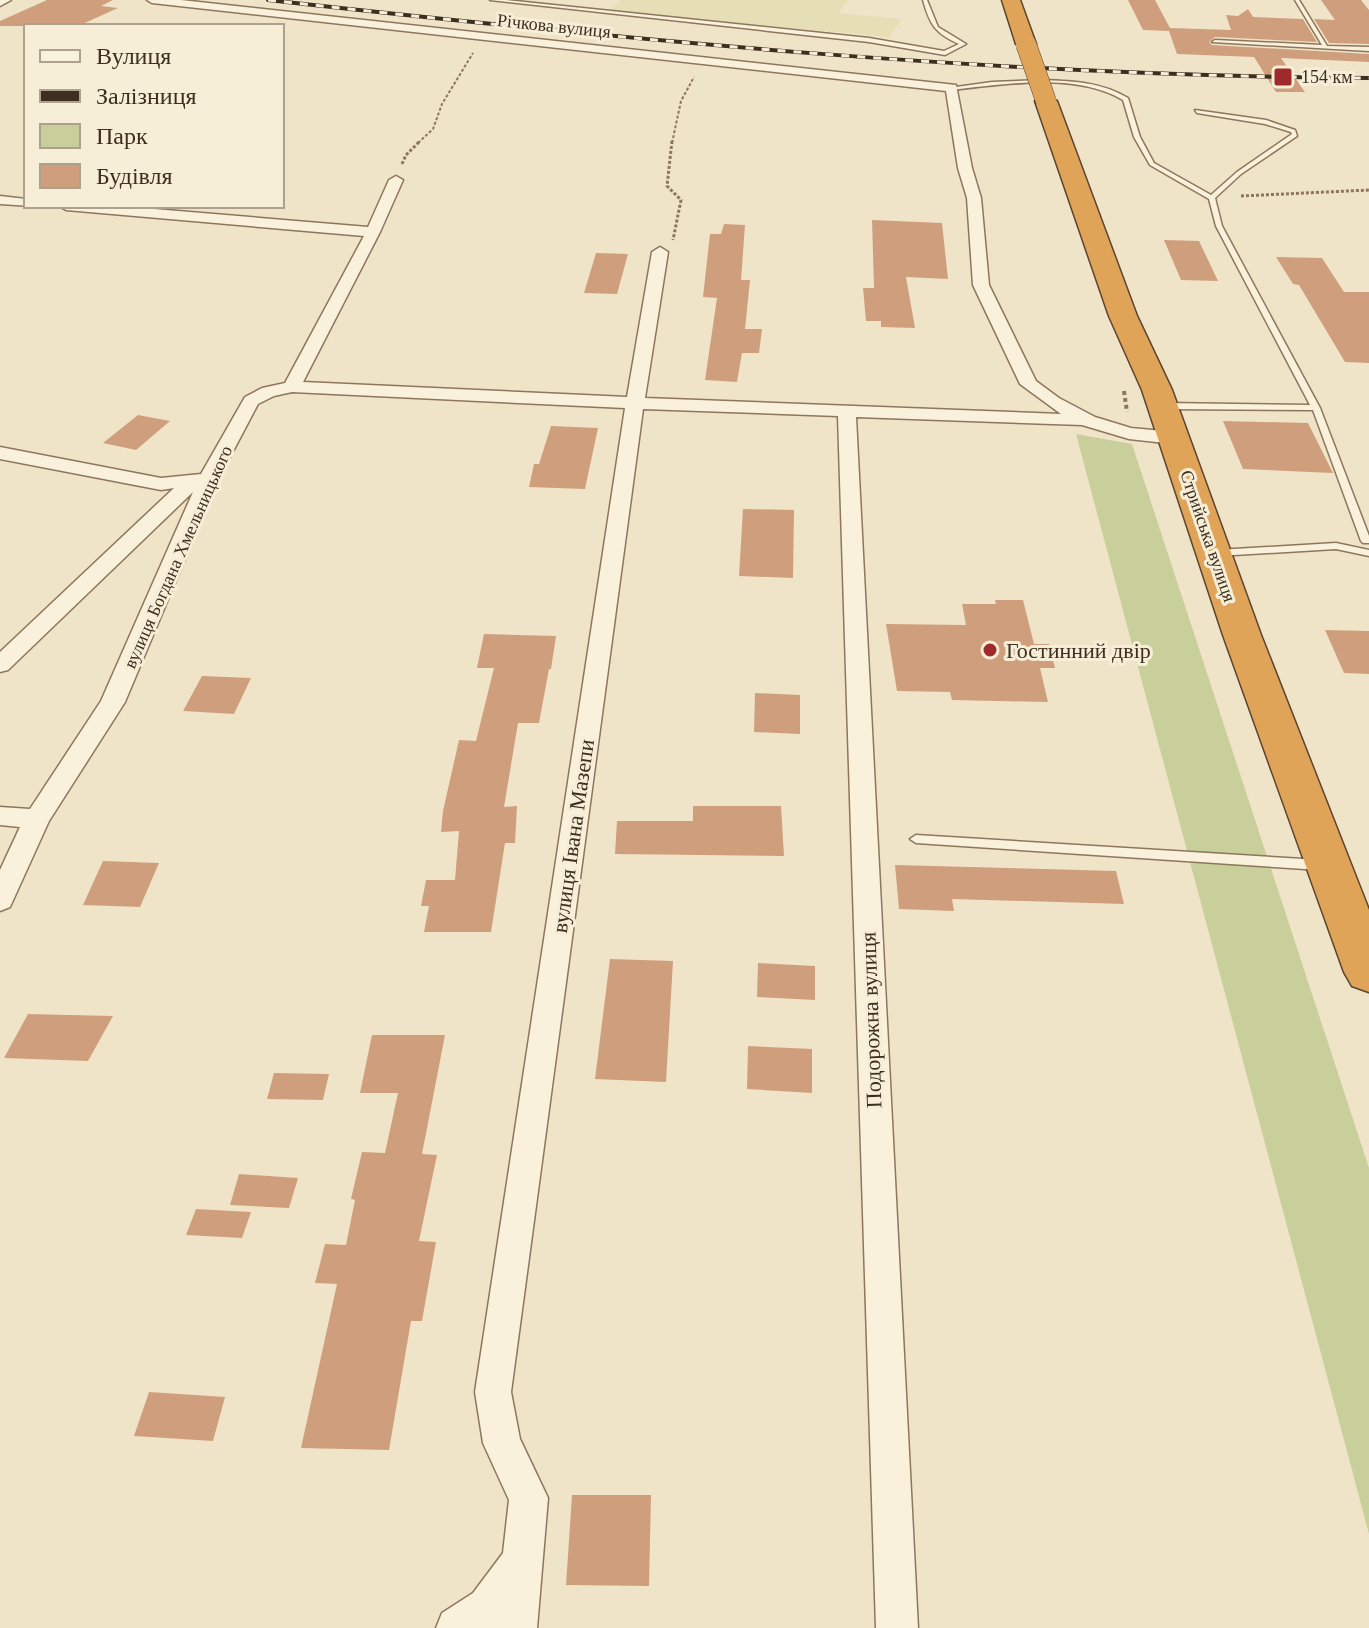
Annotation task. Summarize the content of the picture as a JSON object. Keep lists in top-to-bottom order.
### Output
{
  "streets": {
    "highway": ["Стрийська вулиця"],
    "street": [
      "Річкова вулиця",
      "вулиця Богдана Хмельницького",
      "вулиця Івана Мазепи",
      "Подорожна вулиця"
    ]
  },
  "places": {
    "transit": ["154 км"],
    "other": ["Гостинний двір"]
  },
  "legend": [
    "Вулиця",
    "Залізниця",
    "Парк",
    "Будівля"
  ]
}
